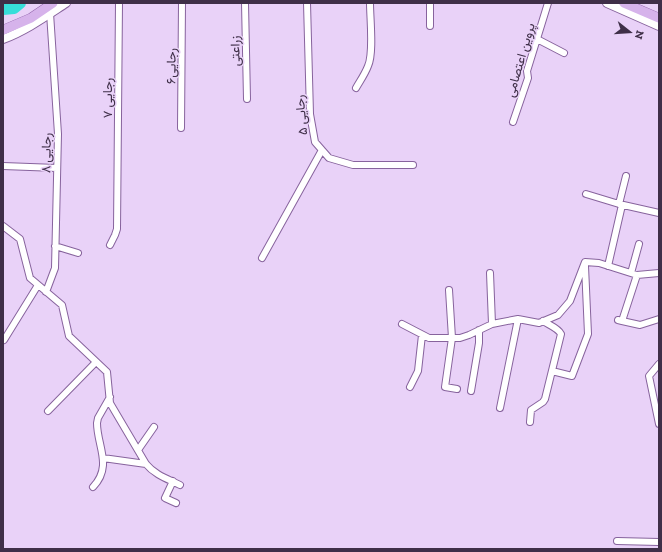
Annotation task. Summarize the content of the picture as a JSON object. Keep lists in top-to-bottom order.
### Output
{
  "streets": {
    "street": [
      "زراعتی",
      "پروین اعتصامی",
      "رجایی۶",
      "رجایی ۷",
      "رجایی ۵",
      "رجایی ۸"
    ]
  },
  "north": "right"
}
